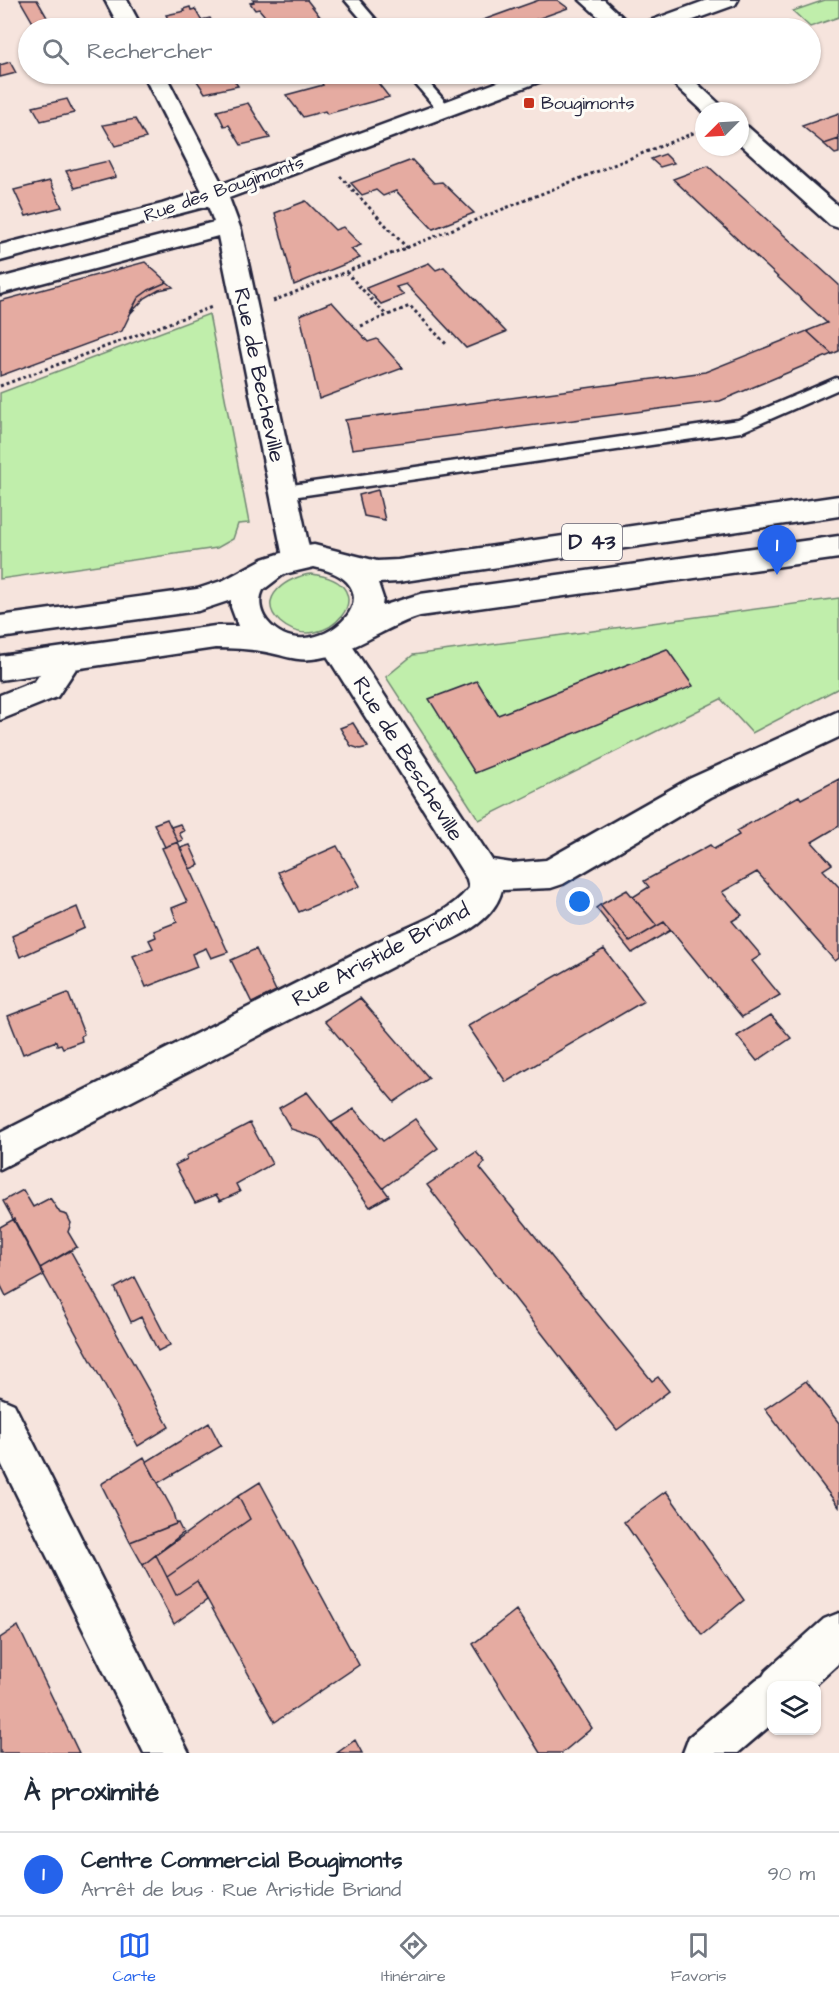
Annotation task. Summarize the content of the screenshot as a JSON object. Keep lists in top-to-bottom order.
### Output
{
  "streets": {
    "street": [
      "Rue des Bougimonts",
      "Rue de Becheville",
      "D 43",
      "Rue de Bescheville",
      "Rue Aristide Briand"
    ]
  },
  "crossings": [
    ["Rue des Bougimonts", "Rue de Becheville"],
    ["Rue de Becheville", "D 43"],
    ["Rue de Becheville", "Rue de Bescheville"],
    ["D 43", "Rue de Bescheville"],
    ["Rue de Bescheville", "Rue Aristide Briand"]
  ],
  "places": {
    "transit": ["Bougimonts"]
  },
  "north": "bottom left",
  "page": {
    "search": "Rechercher",
    "pins": "1",
    "heading": "À proximité",
    "list": [
      {
        "mark": "1",
        "name": "Centre Commercial Bougimonts",
        "note": "Arrêt de bus · Rue Aristide Briand",
        "value": "90 m"
      }
    ],
    "nav": ["Carte", "Itinéraire", "Favoris"]
  }
}
